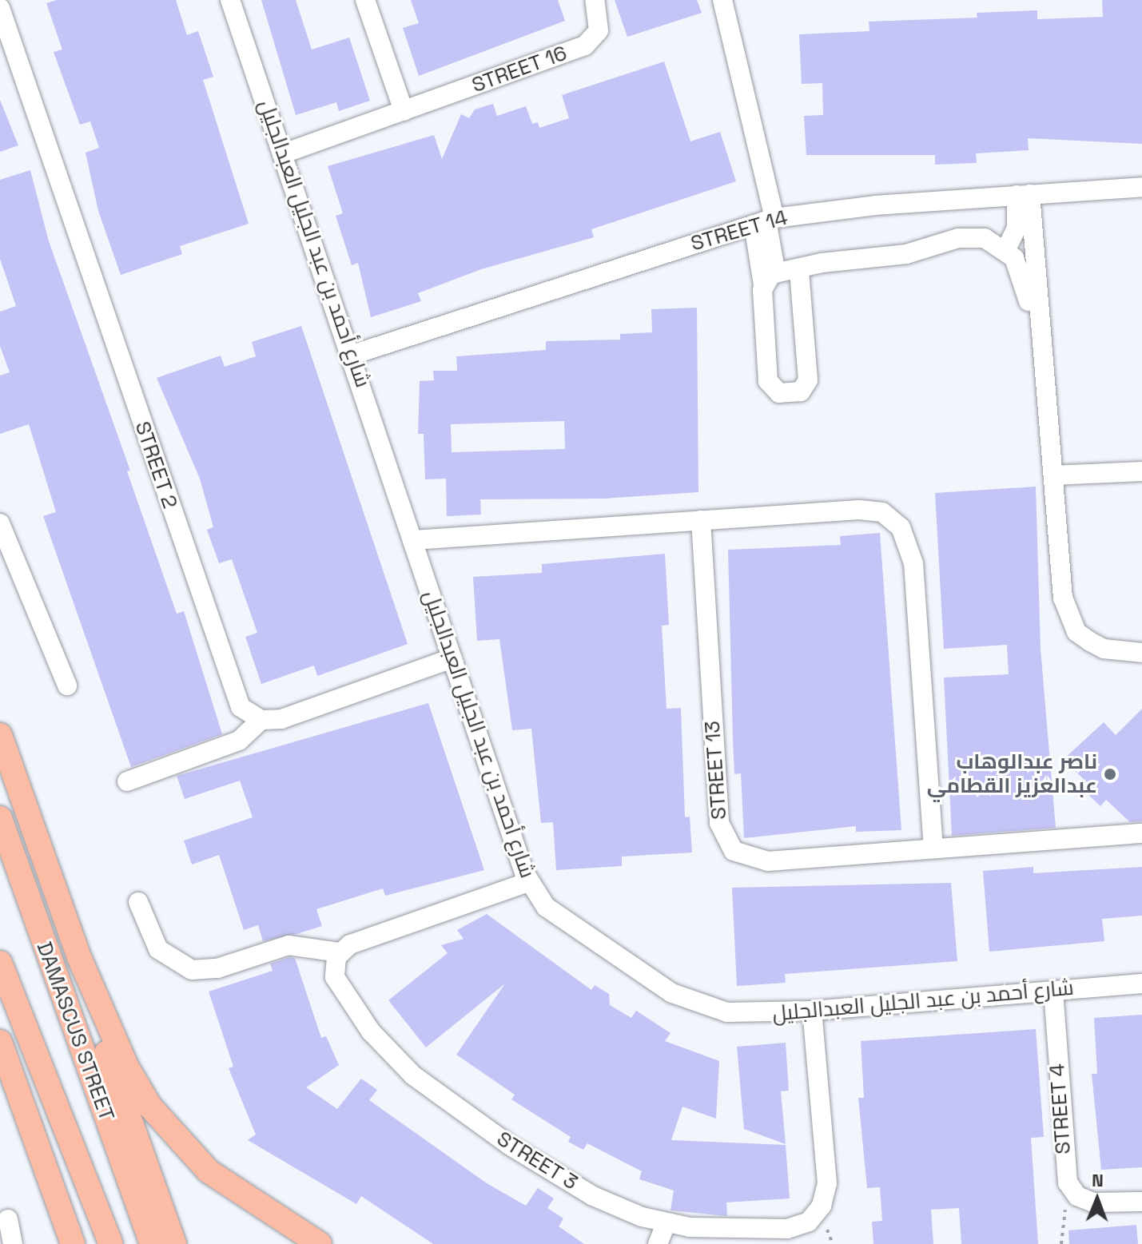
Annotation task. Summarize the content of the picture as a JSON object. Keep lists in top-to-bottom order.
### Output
{
  "streets": {
    "main road": ["DAMASCUS STREET"],
    "street": [
      "STREET 16",
      "STREET 14",
      "شارع أحمد بن عبد الجليل العبدالجليل",
      "STREET 2",
      "STREET 13",
      "STREET 4",
      "STREET 3"
    ]
  },
  "crossings": [
    ["STREET 16", "شارع أحمد بن عبد الجليل العبدالجليل"],
    ["STREET 14", "شارع أحمد بن عبد الجليل العبدالجليل"],
    ["شارع أحمد بن عبد الجليل العبدالجليل", "STREET 4"],
    ["شارع أحمد بن عبد الجليل العبدالجليل", "STREET 3"]
  ],
  "places": ["ناصر عبدالوهاب عبدالعزيز القطامي"],
  "north": "top"
}
